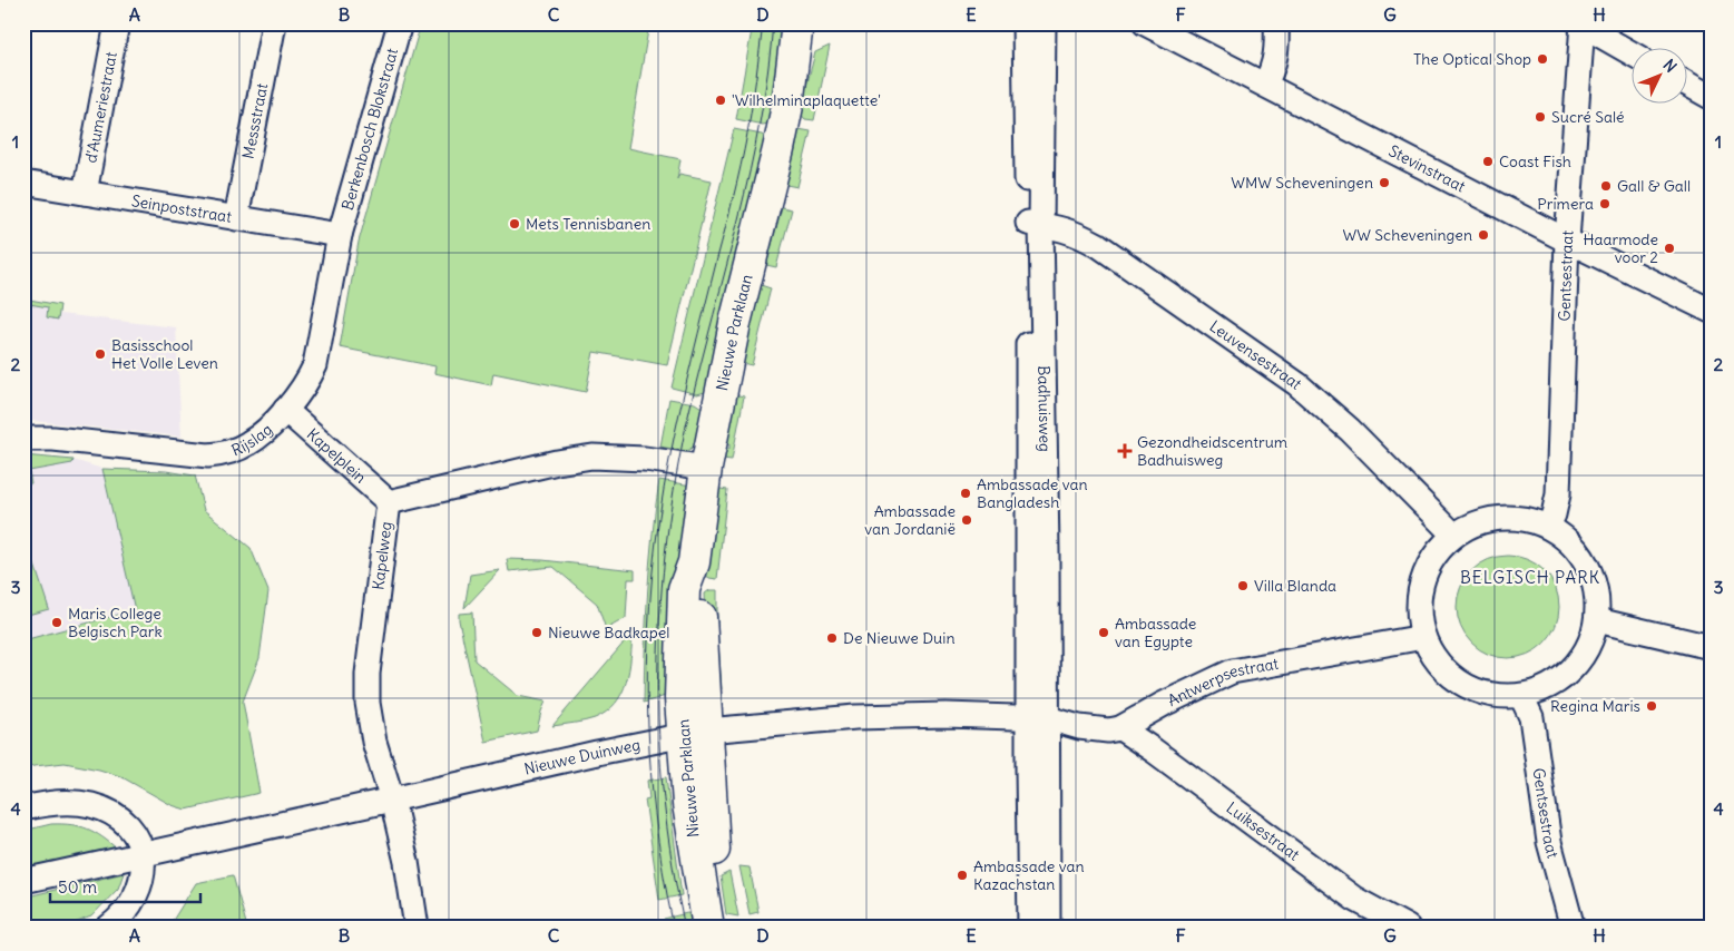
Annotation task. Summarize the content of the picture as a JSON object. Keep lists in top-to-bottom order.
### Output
{
  "streets": {
    "main road": ["Nieuwe Parklaan"],
    "street": [
      "d'Aumeriestraat",
      "Messstraat",
      "Berkenbosch Blokstraat",
      "Stevinstraat",
      "Seinpoststraat",
      "Gentsestraat",
      "Leuvensestraat",
      "Badhuisweg",
      "Rijslag",
      "Kapelplein",
      "Kapelweg",
      "Antwerpsestraat",
      "Nieuwe Duinweg",
      "Luiksestraat"
    ]
  },
  "crossings": [
    ["d'Aumeriestraat", "Seinpoststraat"],
    ["Messstraat", "Seinpoststraat"],
    ["Berkenbosch Blokstraat", "Seinpoststraat"],
    ["Berkenbosch Blokstraat", "Rijslag"],
    ["Stevinstraat", "Gentsestraat"],
    ["Seinpoststraat", "Rijslag"],
    ["Gentsestraat", "Leuvensestraat"],
    ["Gentsestraat", "Antwerpsestraat"],
    ["Nieuwe Parklaan", "Kapelweg"],
    ["Nieuwe Parklaan", "Nieuwe Duinweg"],
    ["Leuvensestraat", "Badhuisweg"],
    ["Leuvensestraat", "Antwerpsestraat"],
    ["Badhuisweg", "Antwerpsestraat"],
    ["Badhuisweg", "Nieuwe Duinweg"],
    ["Rijslag", "Kapelplein"],
    ["Kapelplein", "Kapelweg"],
    ["Kapelweg", "Nieuwe Duinweg"],
    ["Antwerpsestraat", "Nieuwe Duinweg"],
    ["Antwerpsestraat", "Luiksestraat"]
  ],
  "districts": ["BELGISCH PARK"],
  "places": {
    "other": [
      "The Optical Shop",
      "'Wilhelminaplaquette'",
      "Sucré Salé",
      "Coast Fish",
      "WMW Scheveningen",
      "Gall & Gall",
      "Primera",
      "Mets Tennisbanen",
      "WW Scheveningen",
      "Haarmode voor 2",
      "Basisschool Het Volle Leven",
      "Ambassade van Bangladesh",
      "Ambassade van Jordanië",
      "Villa Blanda",
      "Maris College Belgisch Park",
      "Nieuwe Badkapel",
      "Ambassade van Egypte",
      "De Nieuwe Duin",
      "Regina Maris",
      "Ambassade van Kazachstan"
    ],
    "health": ["Gezondheidscentrum Badhuisweg"]
  },
  "scale_bar": "50 m",
  "north": "top right",
  "grid": {
    "columns": [
      "A",
      "B",
      "C",
      "D",
      "E",
      "F",
      "G",
      "H"
    ],
    "rows": [
      "1",
      "2",
      "3",
      "4"
    ]
  }
}
